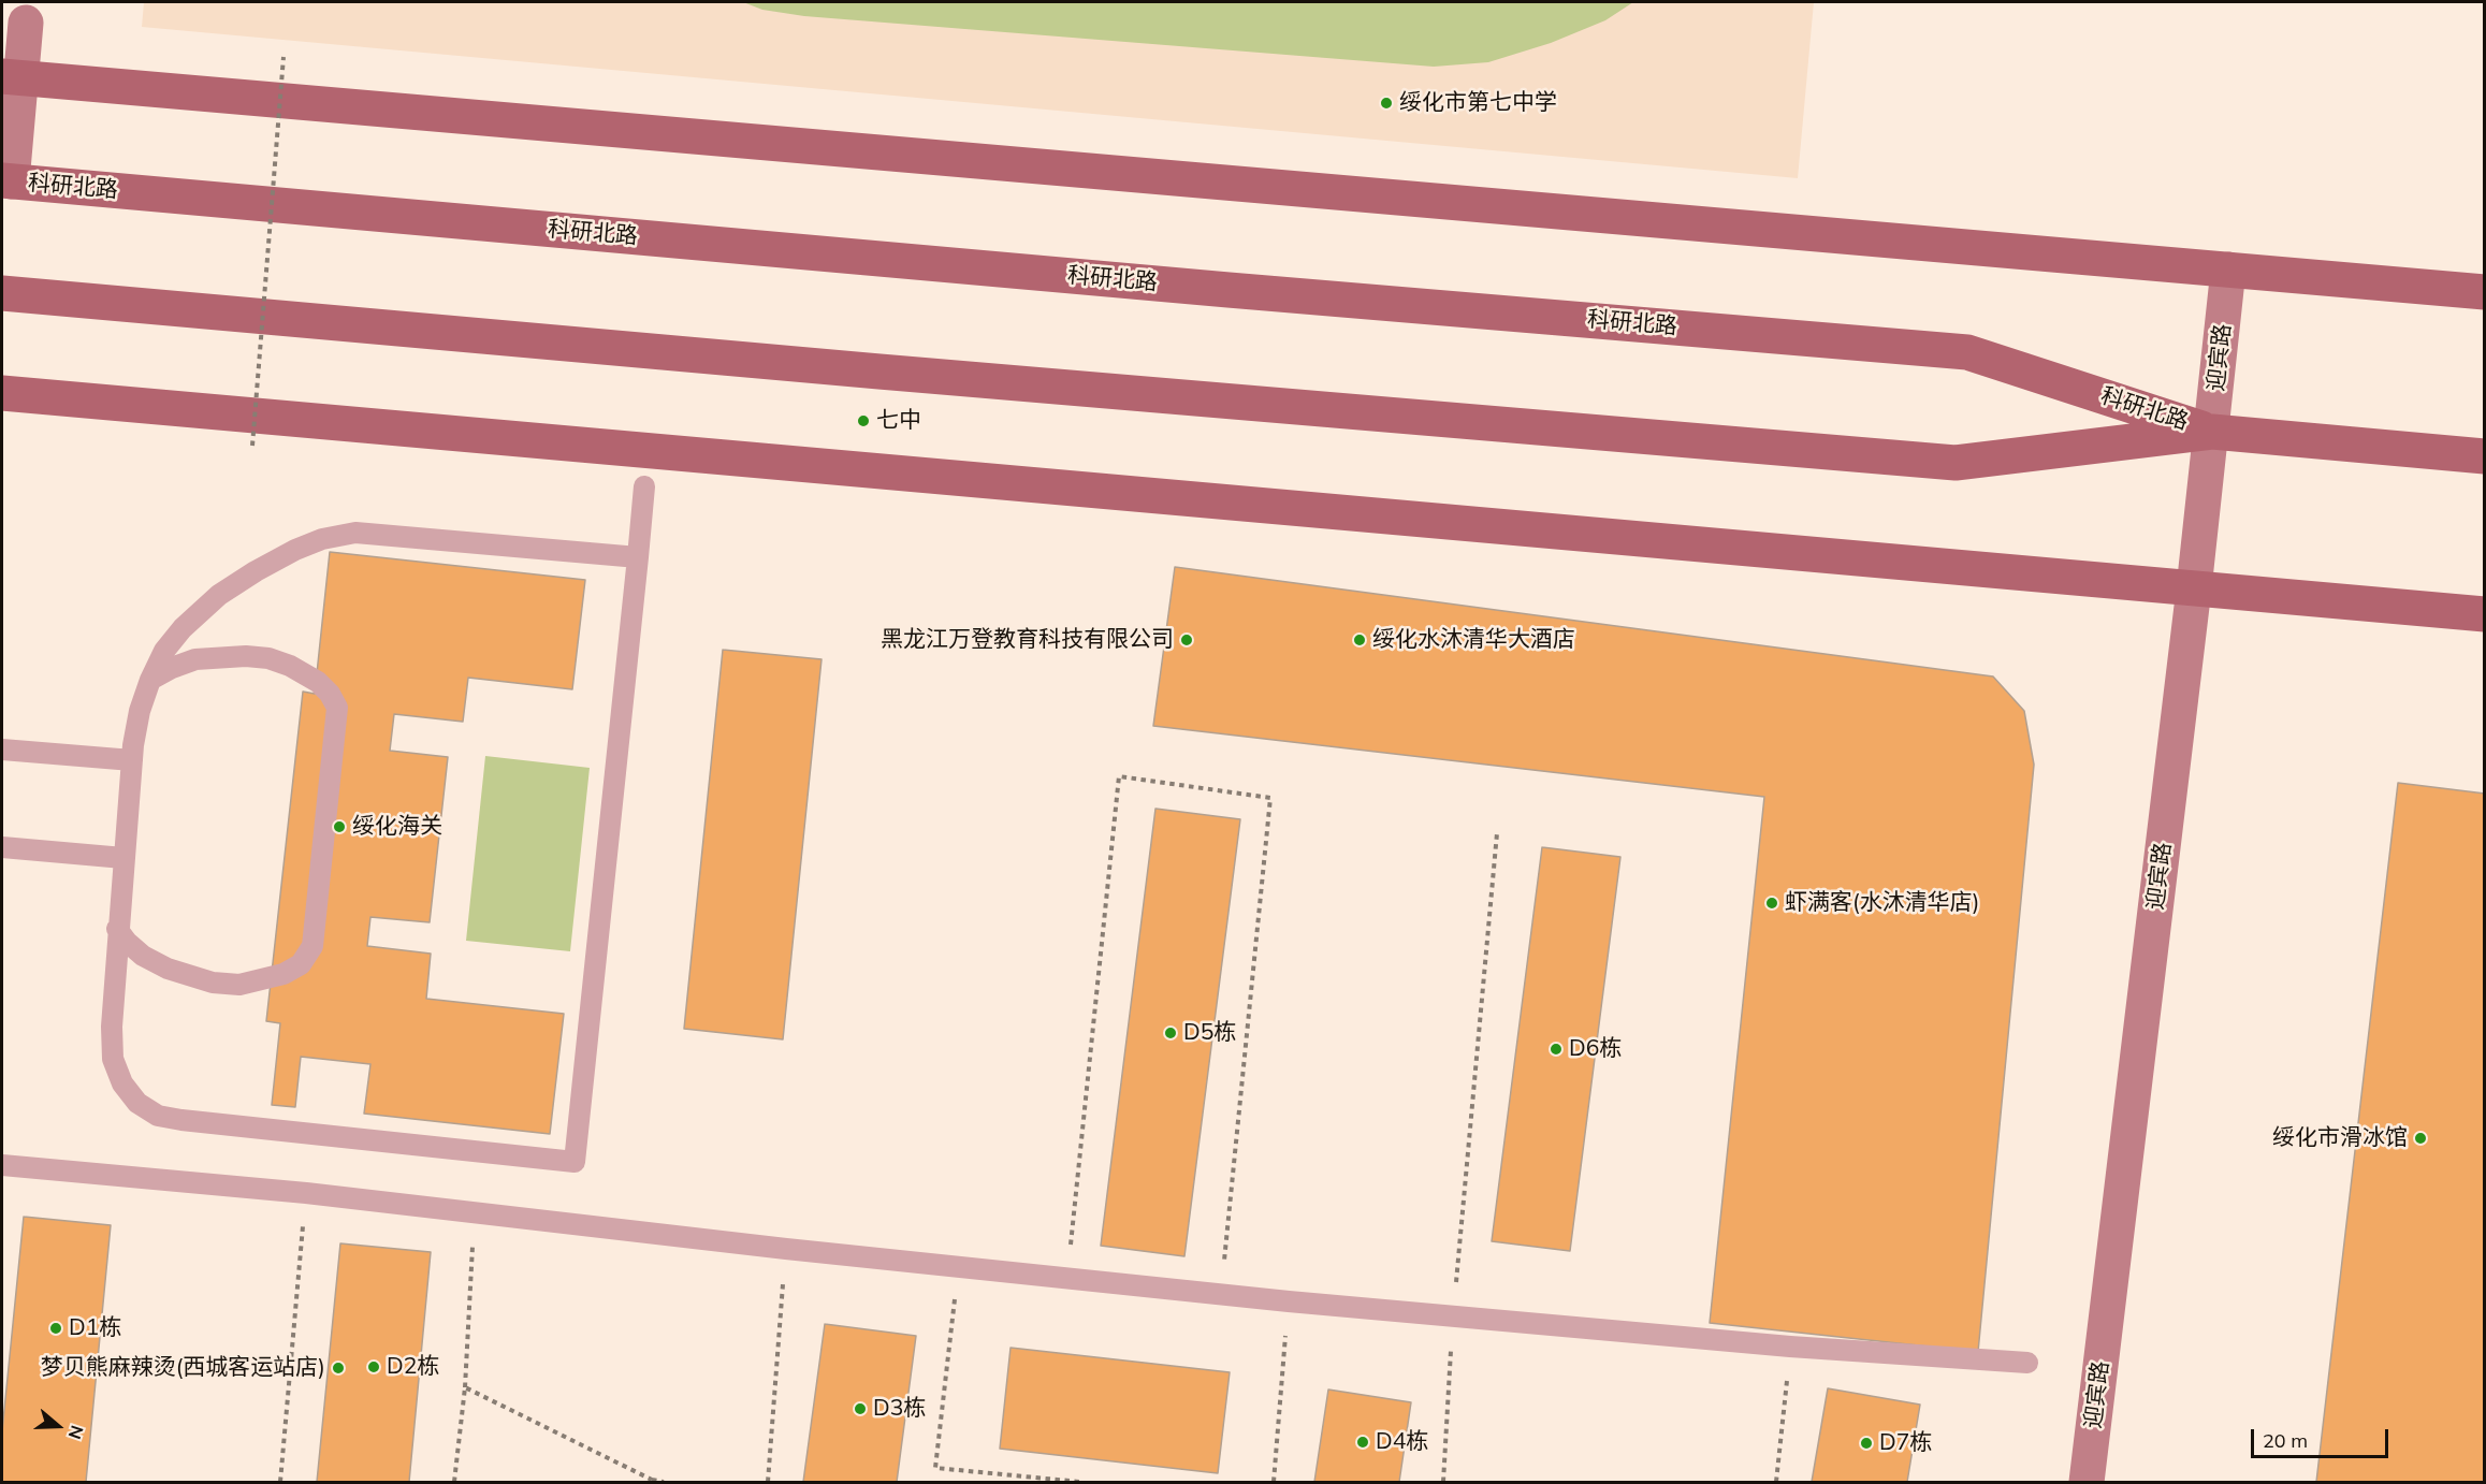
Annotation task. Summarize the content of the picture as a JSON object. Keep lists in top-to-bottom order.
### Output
{
  "streets": {
    "main road": ["科研北路", "迎宾路"]
  },
  "crossings": [
    ["科研北路", "迎宾路"]
  ],
  "places": [
    "绥化市第七中学",
    "七中",
    "黑龙江万登教育科技有限公司",
    "绥化水沐清华大酒店",
    "绥化海关",
    "虾满客(水沐清华店)",
    "D5栋",
    "D6栋",
    "绥化市滑冰馆",
    "D1栋",
    "D2栋",
    "梦贝熊麻辣烫(西城客运站店)",
    "D3栋",
    "D4栋",
    "D7栋"
  ],
  "scale_bar": "20 m",
  "north": "right"
}
